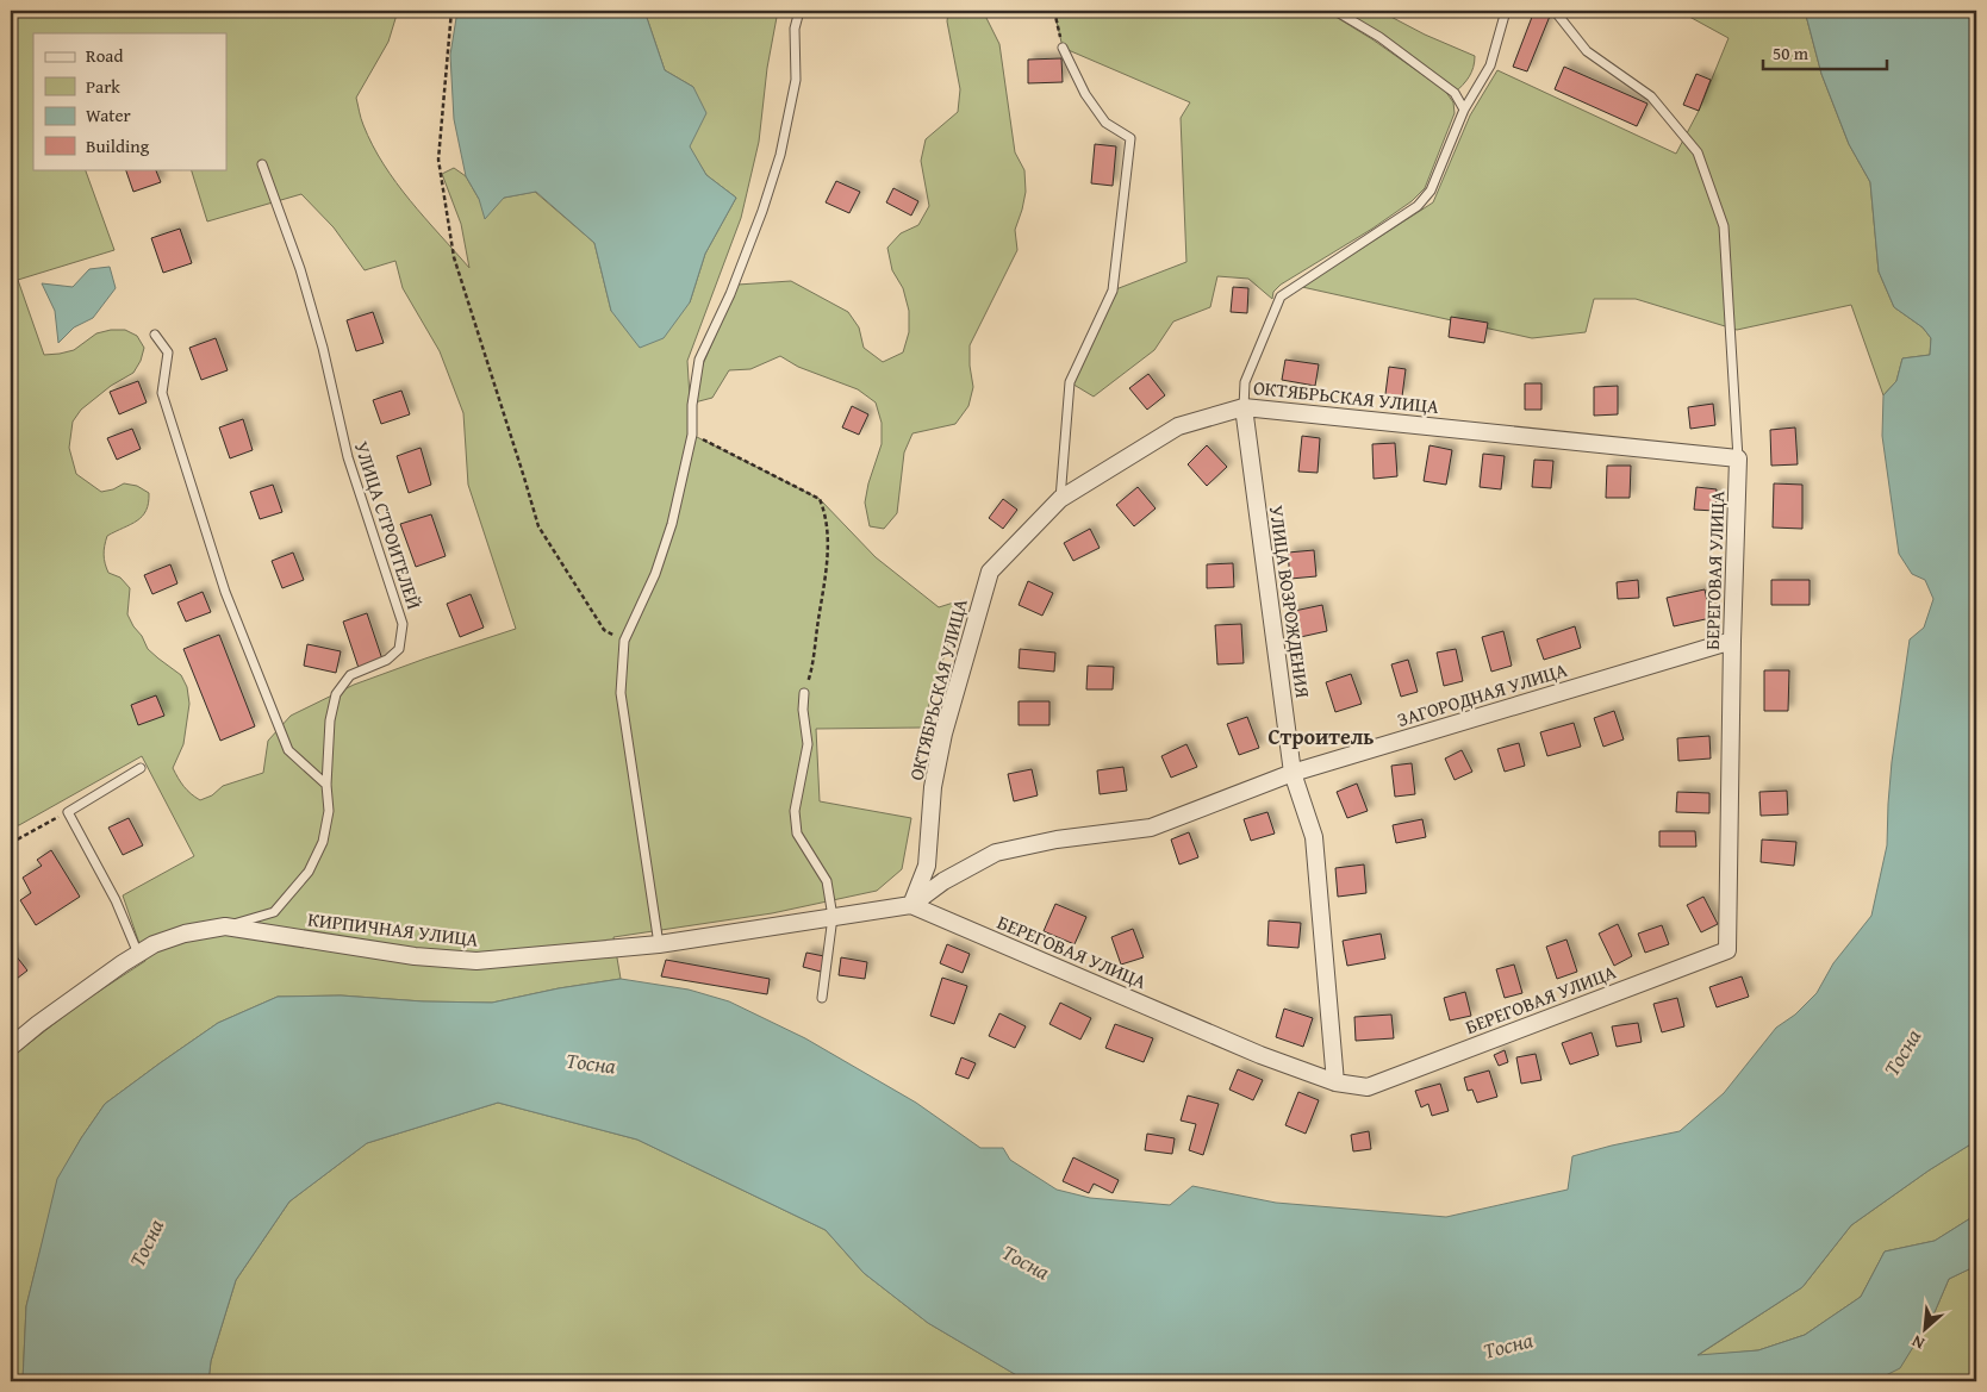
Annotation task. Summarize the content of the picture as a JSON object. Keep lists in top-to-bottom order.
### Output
{
  "streets": {
    "street": [
      "ОКТЯБРЬСКАЯ УЛИЦА",
      "БЕРЕГОВАЯ УЛИЦА",
      "УЛИЦА ВОЗРОЖДЕНИЯ",
      "ЗАГОРОДНАЯ УЛИЦА",
      "КИРПИЧНАЯ УЛИЦА"
    ],
    "lane": ["УЛИЦА СТРОИТЕЛЕЙ"]
  },
  "crossings": [
    ["ОКТЯБРЬСКАЯ УЛИЦА", "БЕРЕГОВАЯ УЛИЦА"],
    ["ОКТЯБРЬСКАЯ УЛИЦА", "УЛИЦА ВОЗРОЖДЕНИЯ"],
    ["ОКТЯБРЬСКАЯ УЛИЦА", "ЗАГОРОДНАЯ УЛИЦА"],
    ["ОКТЯБРЬСКАЯ УЛИЦА", "КИРПИЧНАЯ УЛИЦА"],
    ["УЛИЦА СТРОИТЕЛЕЙ", "КИРПИЧНАЯ УЛИЦА"],
    ["БЕРЕГОВАЯ УЛИЦА", "УЛИЦА ВОЗРОЖДЕНИЯ"],
    ["БЕРЕГОВАЯ УЛИЦА", "ЗАГОРОДНАЯ УЛИЦА"],
    ["БЕРЕГОВАЯ УЛИЦА", "КИРПИЧНАЯ УЛИЦА"],
    ["УЛИЦА ВОЗРОЖДЕНИЯ", "ЗАГОРОДНАЯ УЛИЦА"],
    ["ЗАГОРОДНАЯ УЛИЦА", "КИРПИЧНАЯ УЛИЦА"]
  ],
  "districts": ["Строитель"],
  "water": ["Тосна"],
  "legend": [
    "Road",
    "Park",
    "Water",
    "Building"
  ],
  "scale_bar": "50 m",
  "north": "bottom left"
}
